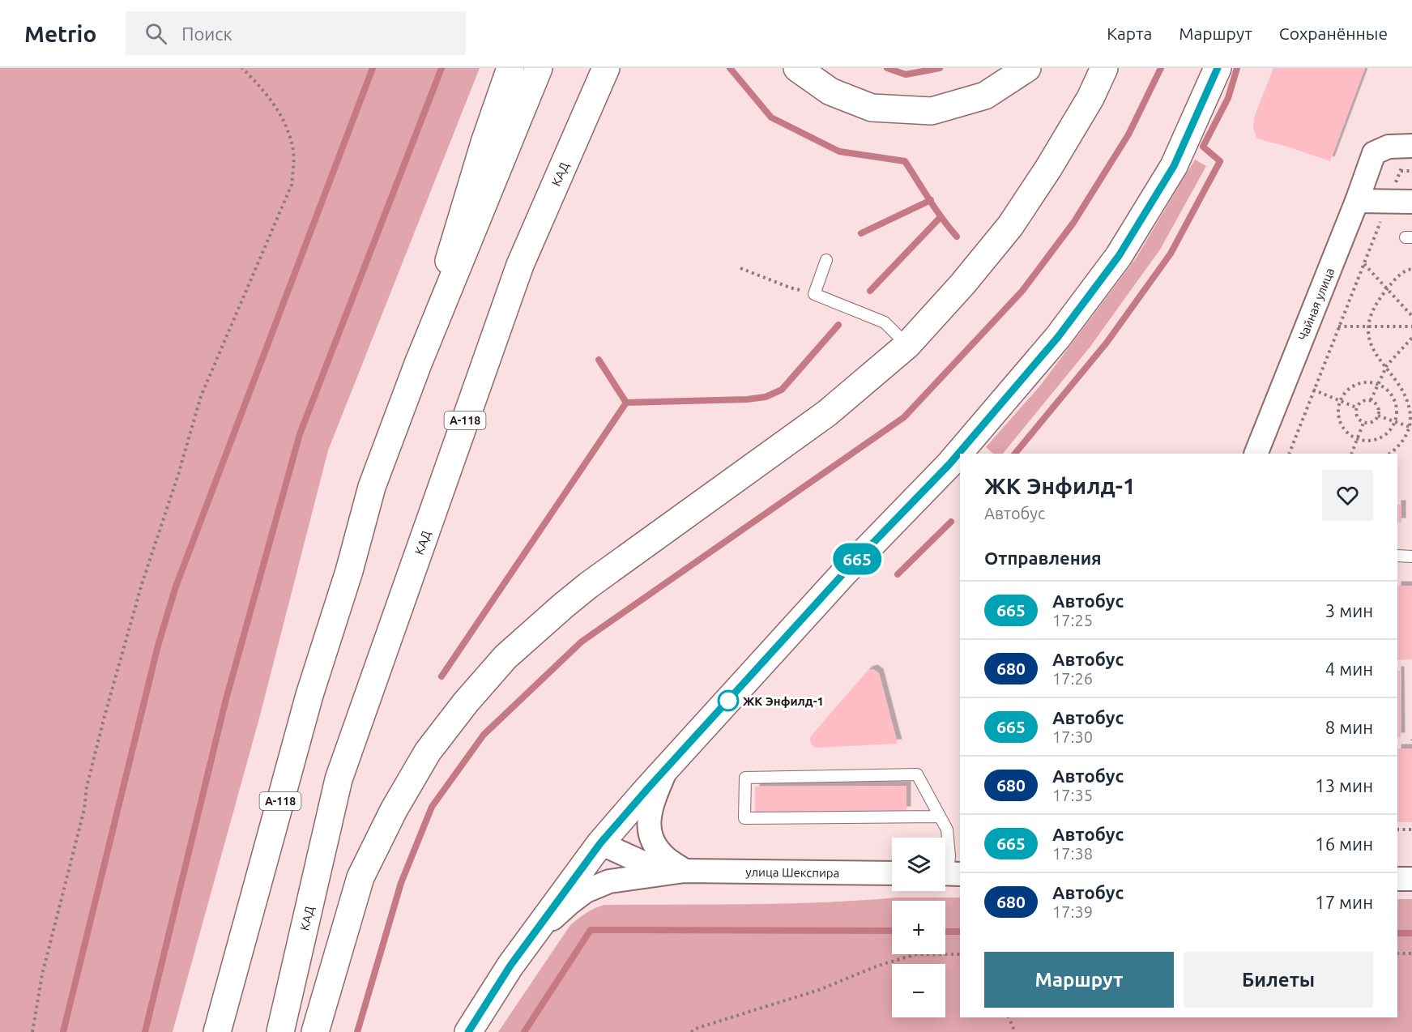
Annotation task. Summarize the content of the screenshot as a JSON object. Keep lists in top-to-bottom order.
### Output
{
  "streets": {
    "main road": ["КАД", "А-118"],
    "street": ["Чайная улица", "улица Шекспира"]
  },
  "places": ["ЖК Энфилд-1"],
  "lines": ["bus line 665"],
  "page": {
    "header": "Metrio",
    "search": "Поиск",
    "nav": ["Карта", "Маршрут", "Сохранённые"],
    "on_map": "665",
    "heading": [
      ["ЖК Энфилд-1", "Автобус"],
      "Отправления"
    ],
    "list": [
      {
        "mark": "665",
        "name": "Автобус",
        "note": "17:25",
        "value": "3 мин"
      },
      {
        "mark": "680",
        "name": "Автобус",
        "note": "17:26",
        "value": "4 мин"
      },
      {
        "mark": "665",
        "name": "Автобус",
        "note": "17:30",
        "value": "8 мин"
      },
      {
        "mark": "680",
        "name": "Автобус",
        "note": "17:35",
        "value": "13 мин"
      },
      {
        "mark": "665",
        "name": "Автобус",
        "note": "17:38",
        "value": "16 мин"
      },
      {
        "mark": "680",
        "name": "Автобус",
        "note": "17:39",
        "value": "17 мин"
      }
    ],
    "map_buttons": ["+", "−"],
    "buttons": ["Маршрут", "Билеты"]
  }
}
